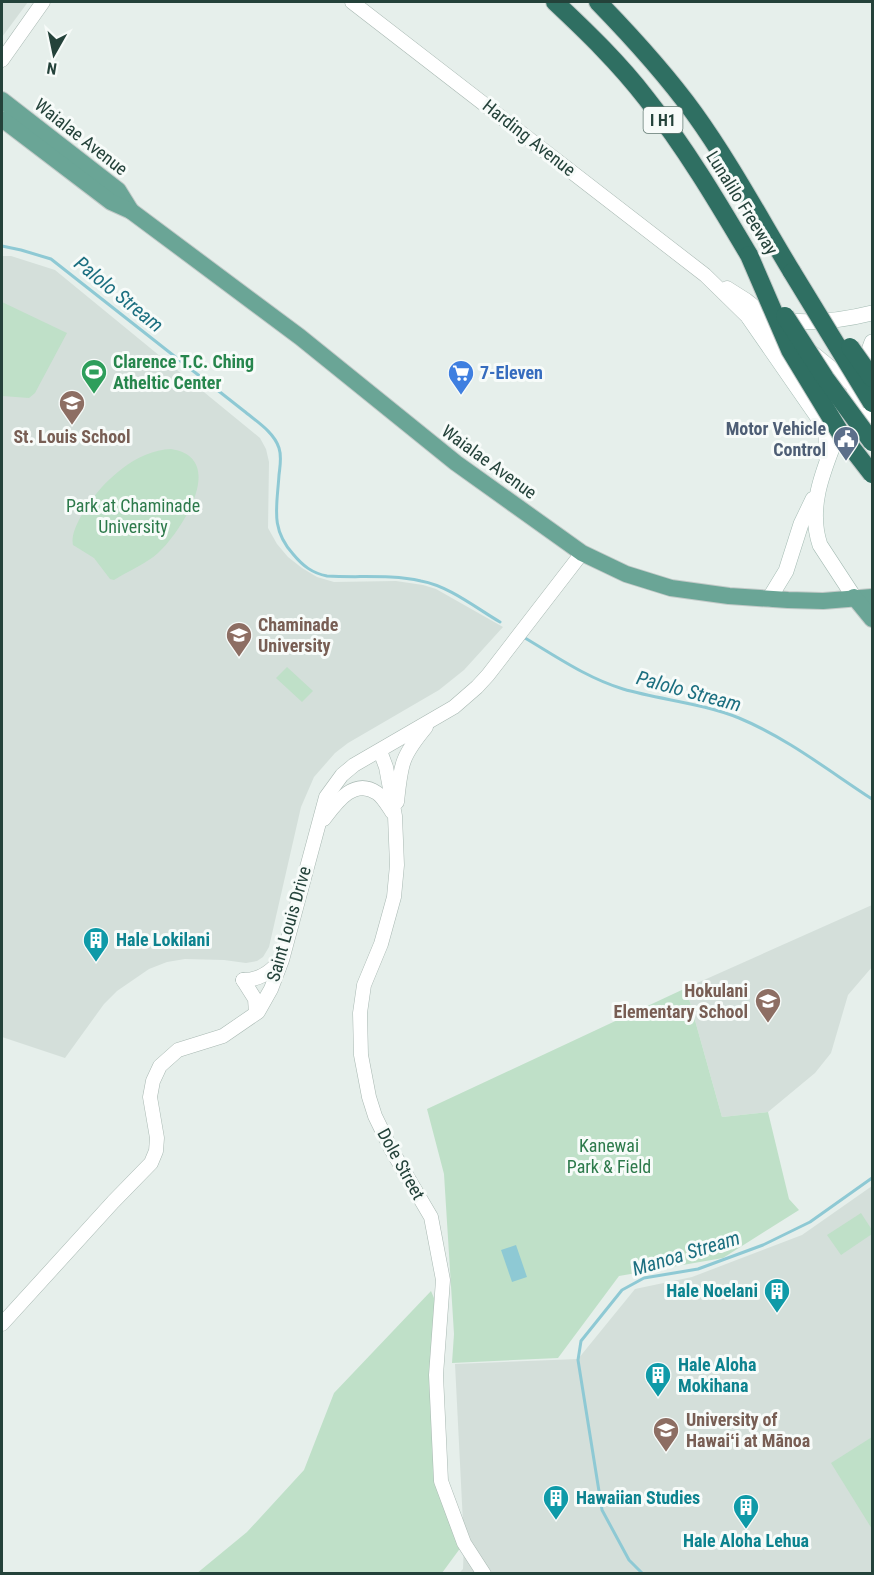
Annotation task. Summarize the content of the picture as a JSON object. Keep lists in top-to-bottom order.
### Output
{
  "streets": {
    "highway": ["I H1", "Lunalilo Freeway"],
    "main road": ["Waialae Avenue", "Harding Avenue"],
    "street": ["Saint Louis Drive", "Dole Street"]
  },
  "crossings": [
    ["Waialae Avenue", "Saint Louis Drive"],
    ["Harding Avenue", "Lunalilo Freeway"],
    ["Saint Louis Drive", "Dole Street"]
  ],
  "water": ["Palolo Stream", "Manoa Stream"],
  "parks": ["Park at Chaminade University", "Kanewai Park & Field"],
  "places": {
    "sports": ["Clarence T.C. Ching Atheltic Center"],
    "supermarket": ["7-Eleven"],
    "school or university": [
      "St. Louis School",
      "Chaminade University",
      "Hokulani Elementary School",
      "University of Hawaiʻi at Mānoa"
    ],
    "public building": ["Motor Vehicle Control"],
    "building": [
      "Hale Lokilani",
      "Hale Noelani",
      "Hale Aloha Mokihana",
      "Hawaiian Studies",
      "Hale Aloha Lehua"
    ]
  },
  "north": "bottom"
}
